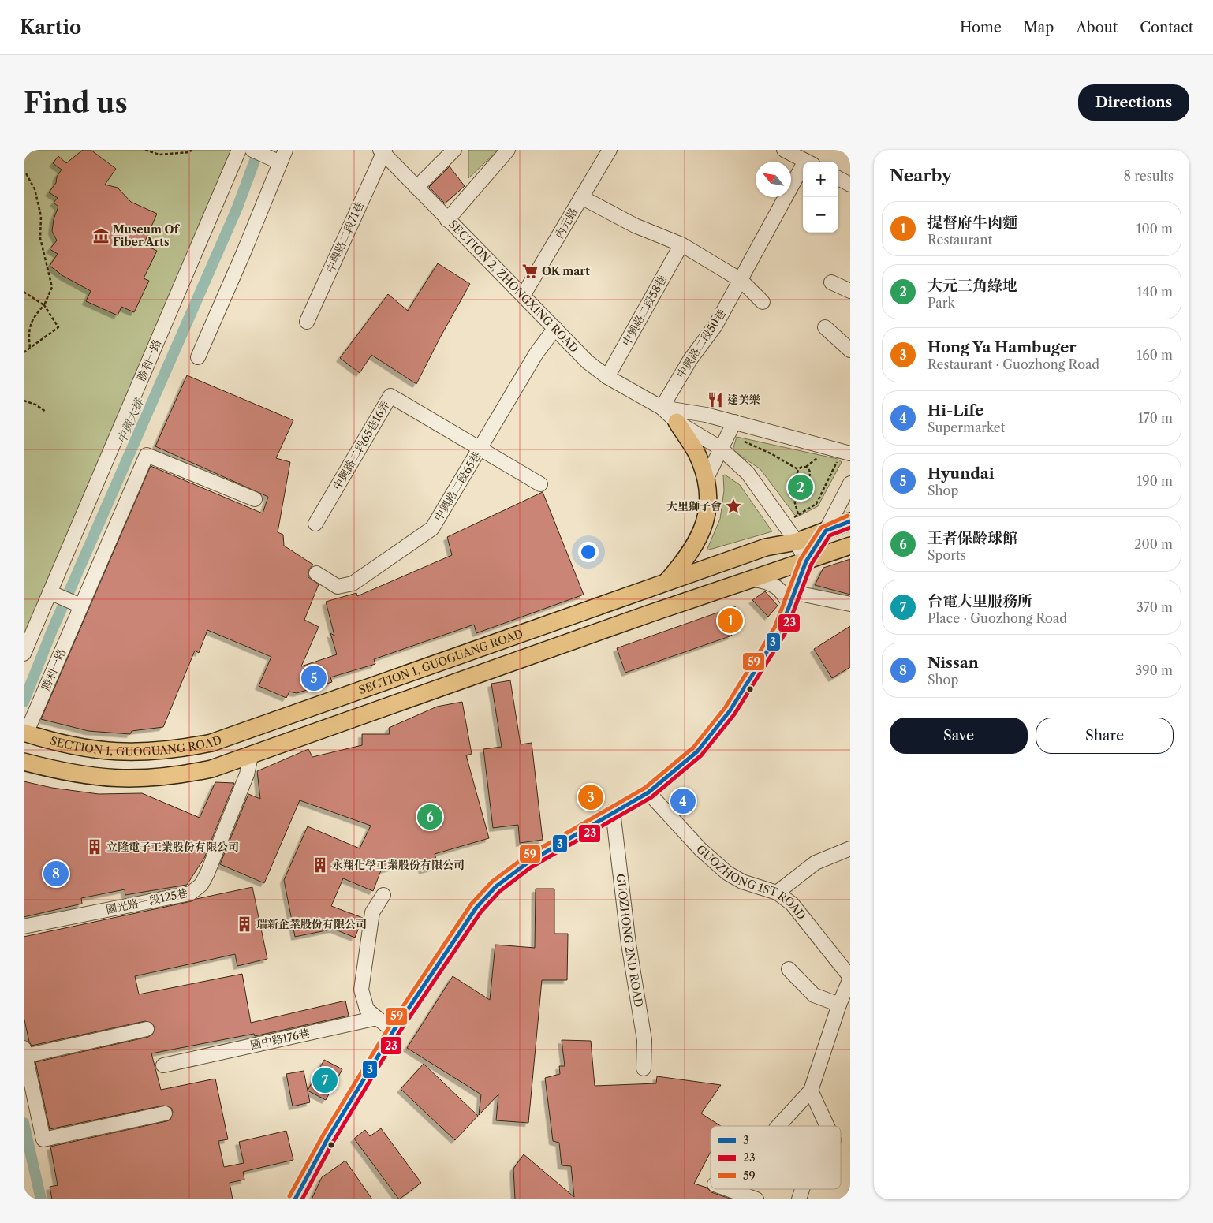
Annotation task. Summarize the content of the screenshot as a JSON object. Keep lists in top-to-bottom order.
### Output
{
  "streets": {
    "main road": ["SECTION 1, GUOGUANG ROAD"],
    "street": [
      "內元路",
      "中興路二段71巷",
      "SECTION 2, ZHONGXING ROAD",
      "中興路二段58巷",
      "中興路二段50巷",
      "勝利一路",
      "中興路二段65巷16弄",
      "中興路二段65巷",
      "GUOZHONG 1ST ROAD",
      "國光路一段125巷",
      "GUOZHONG 2ND ROAD",
      "國中路176巷"
    ]
  },
  "crossings": [
    ["內元路", "SECTION 2, ZHONGXING ROAD"],
    ["中興路二段71巷", "SECTION 2, ZHONGXING ROAD"],
    ["SECTION 2, ZHONGXING ROAD", "中興路二段58巷"],
    ["SECTION 2, ZHONGXING ROAD", "中興路二段50巷"],
    ["SECTION 2, ZHONGXING ROAD", "中興路二段65巷"],
    ["SECTION 2, ZHONGXING ROAD", "SECTION 1, GUOGUANG ROAD"],
    ["勝利一路", "SECTION 1, GUOGUANG ROAD"],
    ["中興路二段65巷16弄", "中興路二段65巷"]
  ],
  "water": ["中興大排"],
  "places": {
    "museum": ["Museum Of Fiber Arts"],
    "supermarket": ["OK mart"],
    "restaurant": ["達美樂"],
    "place": ["大里獅子會"],
    "building": ["立隆電子工業股份有限公司", "永翔化學工業股份有限公司", "瑞新企業股份有限公司"]
  },
  "lines": ["transit line 59", "transit line 3", "transit line 23"],
  "legend": ["3", "23", "59"],
  "north": "top left",
  "page": {
    "header": "Kartio",
    "nav": [
      "Home",
      "Map",
      "About",
      "Contact"
    ],
    "buttons": [
      "Directions",
      ["Save", "Share"]
    ],
    "title": "Find us",
    "heading": ["Nearby", "8 results"],
    "map_buttons": ["+", "−"],
    "list": [
      {
        "mark": "1",
        "name": "提督府牛肉麵",
        "note": "Restaurant",
        "value": "100 m"
      },
      {
        "mark": "2",
        "name": "大元三角綠地",
        "note": "Park",
        "value": "140 m"
      },
      {
        "mark": "3",
        "name": "Hong Ya Hambuger",
        "note": "Restaurant · Guozhong Road",
        "value": "160 m"
      },
      {
        "mark": "4",
        "name": "Hi-Life",
        "note": "Supermarket",
        "value": "170 m"
      },
      {
        "mark": "5",
        "name": "Hyundai",
        "note": "Shop",
        "value": "190 m"
      },
      {
        "mark": "6",
        "name": "王者保齡球館",
        "note": "Sports",
        "value": "200 m"
      },
      {
        "mark": "7",
        "name": "台電大里服務所",
        "note": "Place · Guozhong Road",
        "value": "370 m"
      },
      {
        "mark": "8",
        "name": "Nissan",
        "note": "Shop",
        "value": "390 m"
      }
    ],
    "pins": [
      "2",
      "1",
      "5",
      "3",
      "4",
      "6",
      "8",
      "7"
    ]
  }
}
